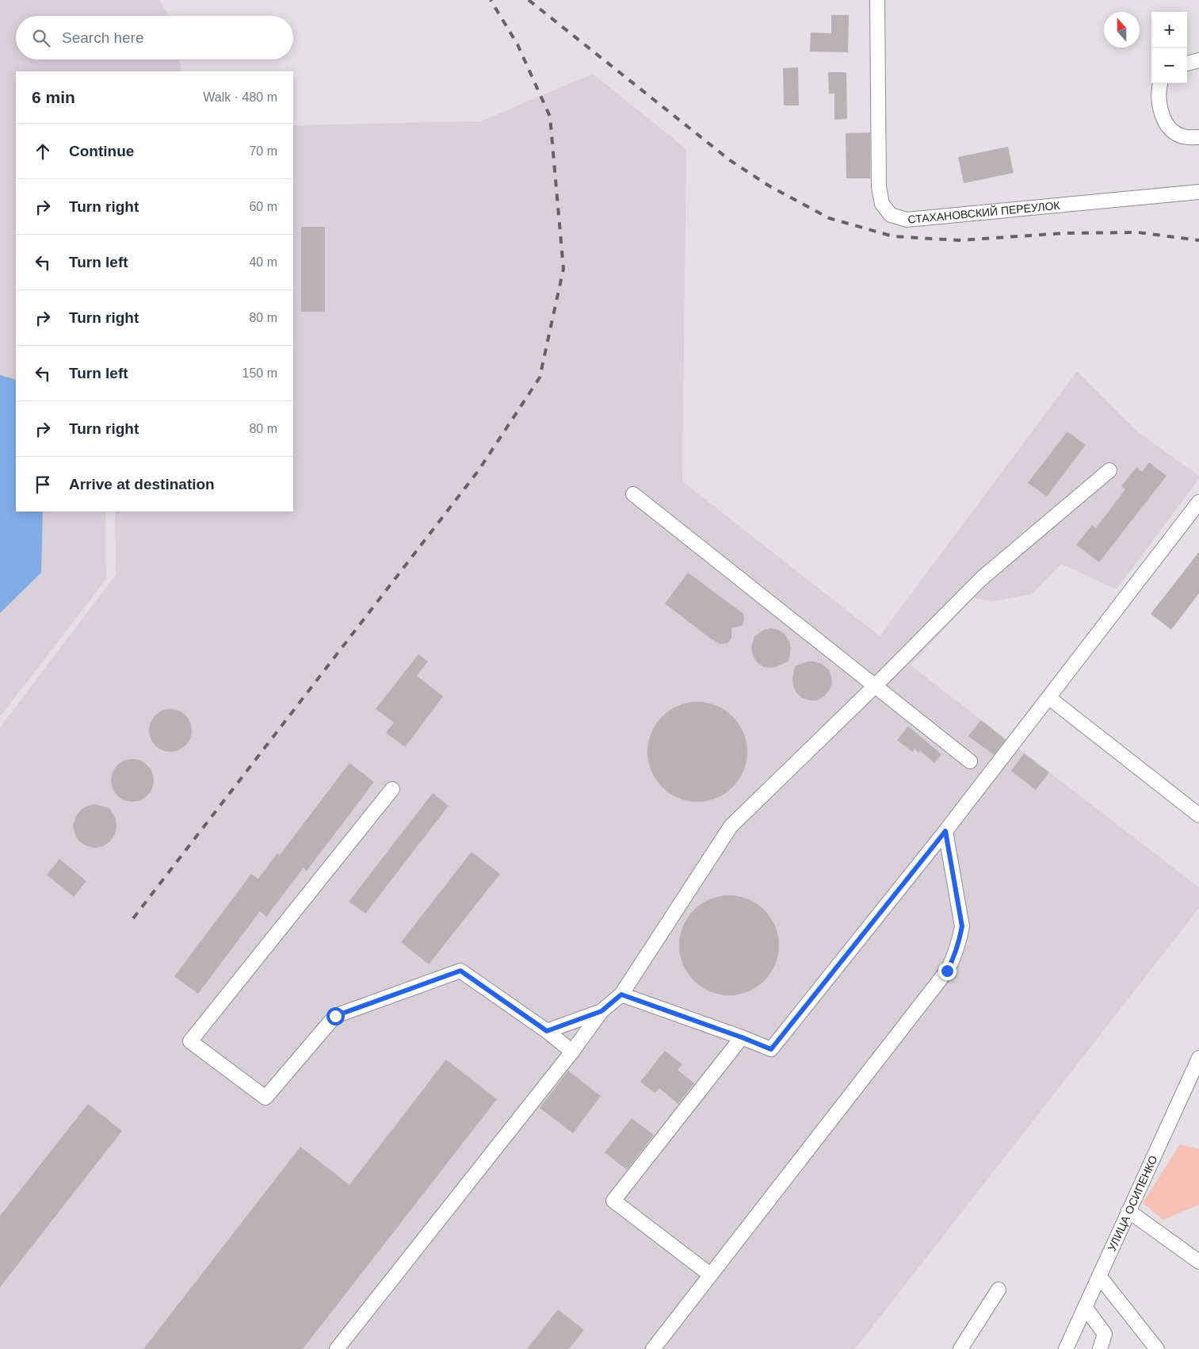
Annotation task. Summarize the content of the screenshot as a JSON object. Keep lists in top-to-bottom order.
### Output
{
  "streets": {
    "street": ["СТАХАНОВСКИЙ ПЕРЕУЛОК", "УЛИЦА ОСИПЕНКО"]
  },
  "north": "top",
  "page": {
    "map_buttons": ["+", "−"],
    "search": "Search here",
    "heading": ["6 min", "Walk · 480 m"],
    "list": [
      ["Continue", "70 m"],
      ["Turn right", "60 m"],
      ["Turn left", "40 m"],
      ["Turn right", "80 m"],
      ["Turn left", "150 m"],
      ["Turn right", "80 m"],
      "Arrive at destination"
    ]
  }
}
